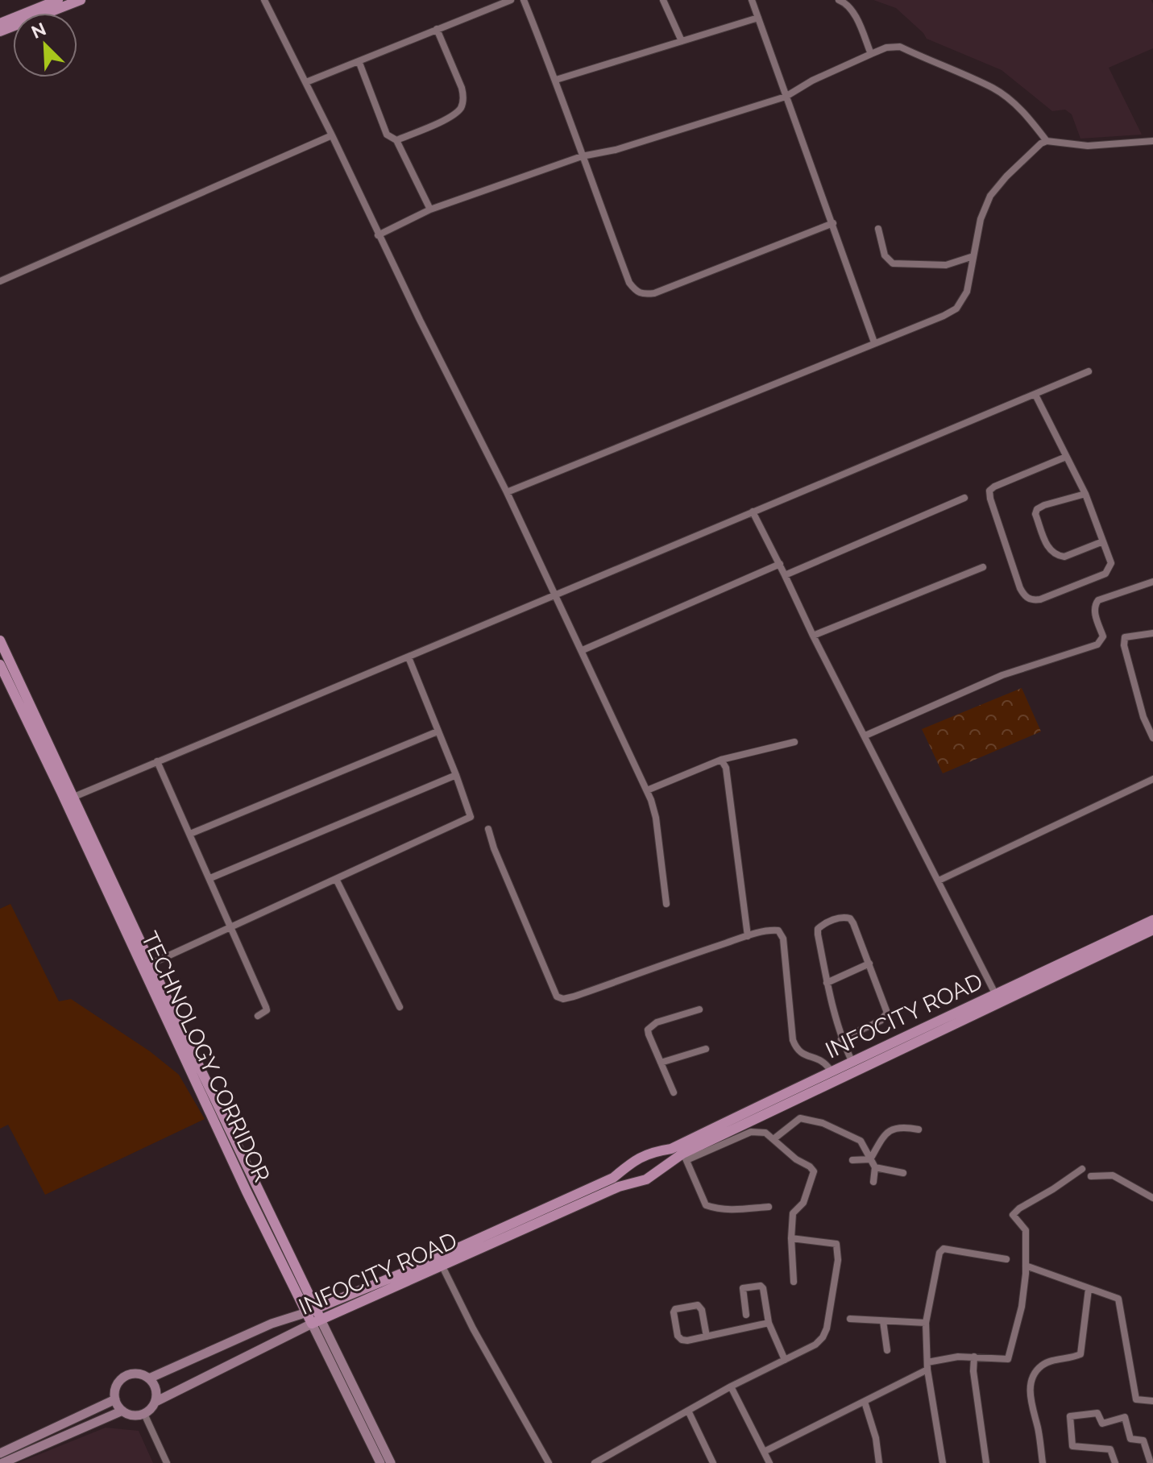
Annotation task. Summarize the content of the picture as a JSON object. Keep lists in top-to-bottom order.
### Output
{
  "streets": {
    "main road": ["INFOCITY ROAD", "TECHNOLOGY CORRIDOR"]
  },
  "crossings": [
    ["INFOCITY ROAD", "TECHNOLOGY CORRIDOR"]
  ],
  "north": "top left"
}
